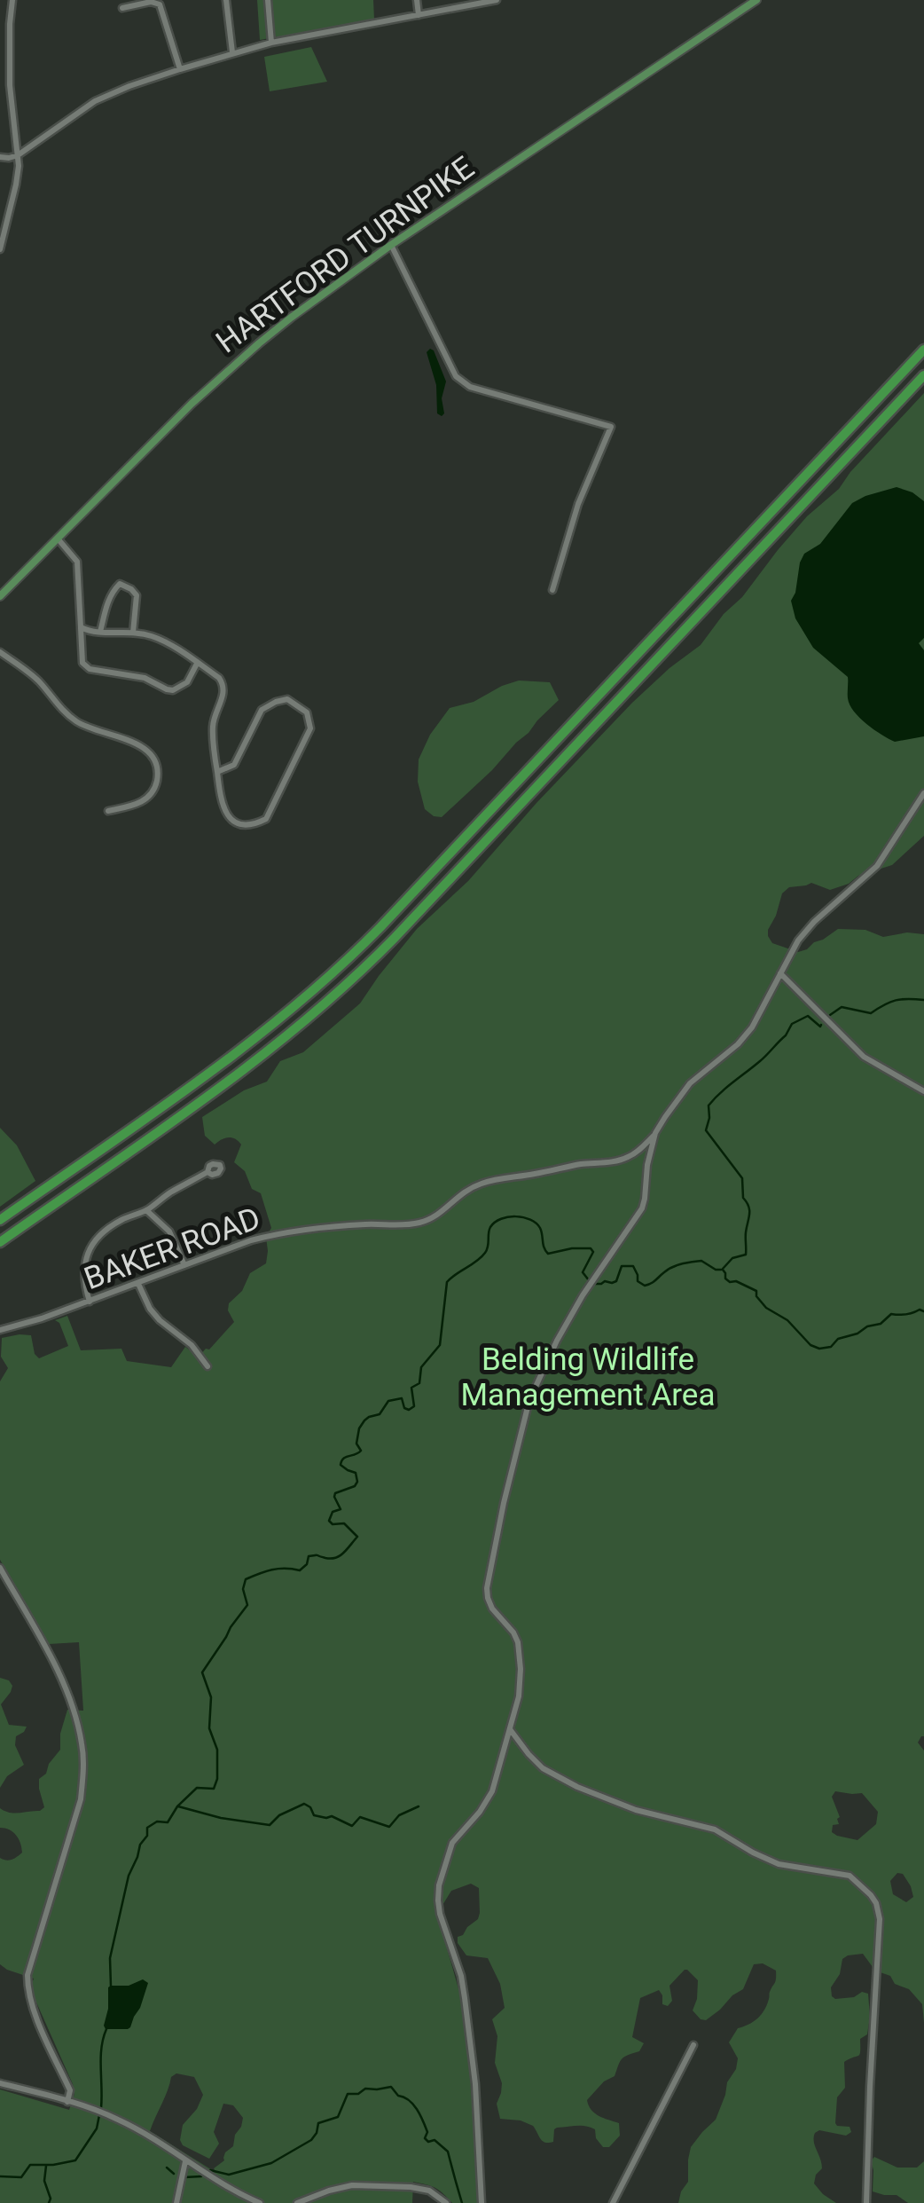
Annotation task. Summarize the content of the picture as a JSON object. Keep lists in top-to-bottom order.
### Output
{
  "streets": {
    "main road": ["HARTFORD TURNPIKE"],
    "street": ["BAKER ROAD"]
  },
  "parks": ["Belding Wildlife Management Area"]
}
